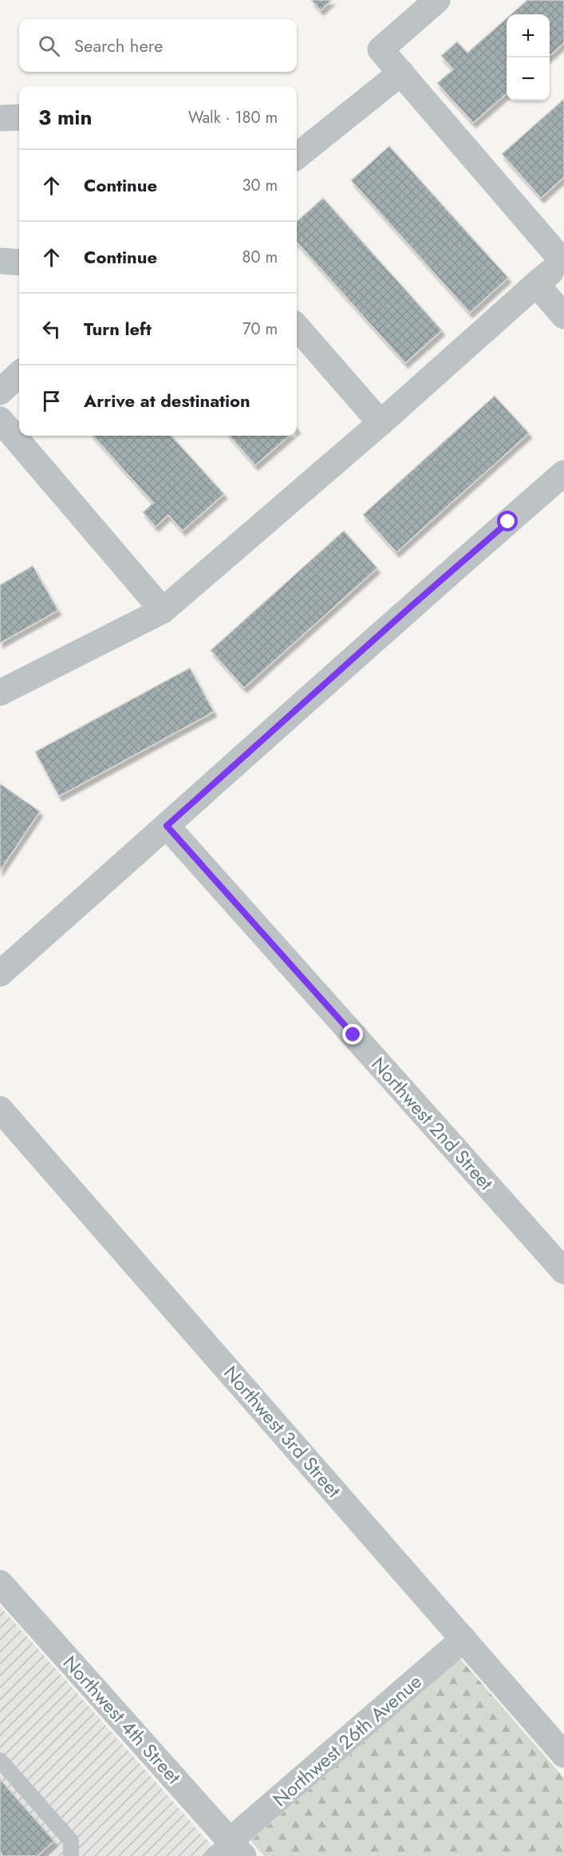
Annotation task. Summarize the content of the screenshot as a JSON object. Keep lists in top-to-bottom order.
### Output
{
  "streets": {
    "street": [
      "Northwest 2nd Street",
      "Northwest 3rd Street",
      "Northwest 4th Street",
      "Northwest 26th Avenue"
    ]
  },
  "crossings": [
    ["Northwest 3rd Street", "Northwest 26th Avenue"],
    ["Northwest 4th Street", "Northwest 26th Avenue"]
  ],
  "page": {
    "map_buttons": ["+", "−"],
    "search": "Search here",
    "heading": ["3 min", "Walk · 180 m"],
    "list": [
      ["Continue", "30 m"],
      ["Continue", "80 m"],
      ["Turn left", "70 m"],
      "Arrive at destination"
    ]
  }
}
